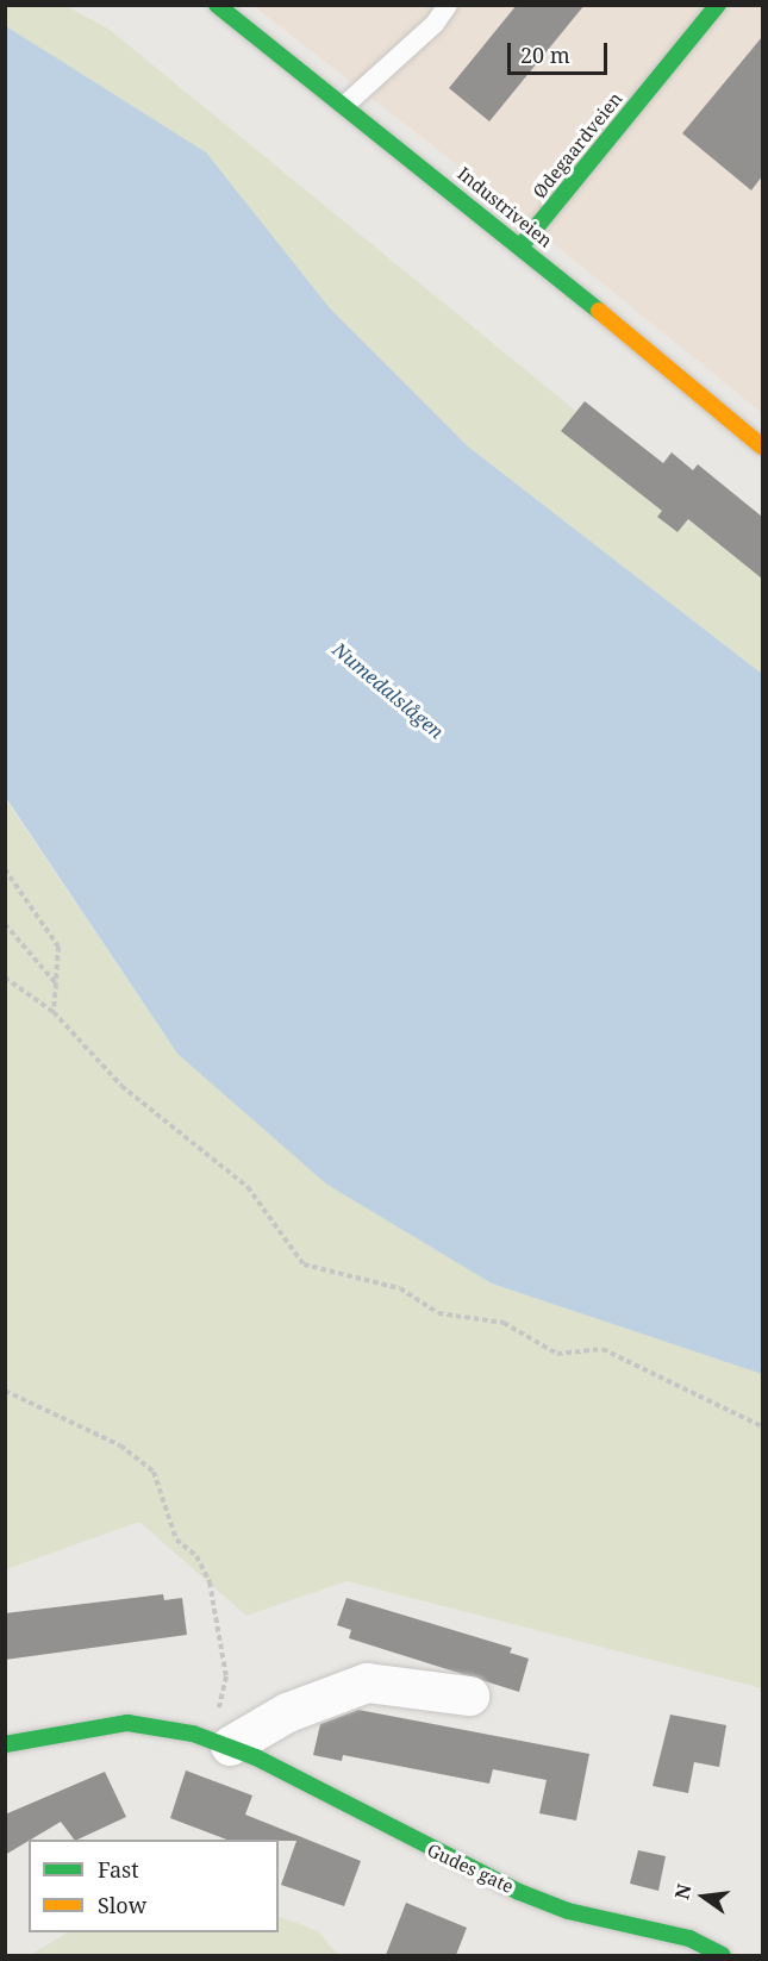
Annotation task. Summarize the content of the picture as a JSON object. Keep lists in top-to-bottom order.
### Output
{
  "streets": {
    "street": ["Ødegaardveien", "Industriveien", "Gudes gate"]
  },
  "crossings": [
    ["Ødegaardveien", "Industriveien"]
  ],
  "water": ["Numedalslågen"],
  "legend": ["Fast", "Slow"],
  "scale_bar": "20 m",
  "north": "left"
}
